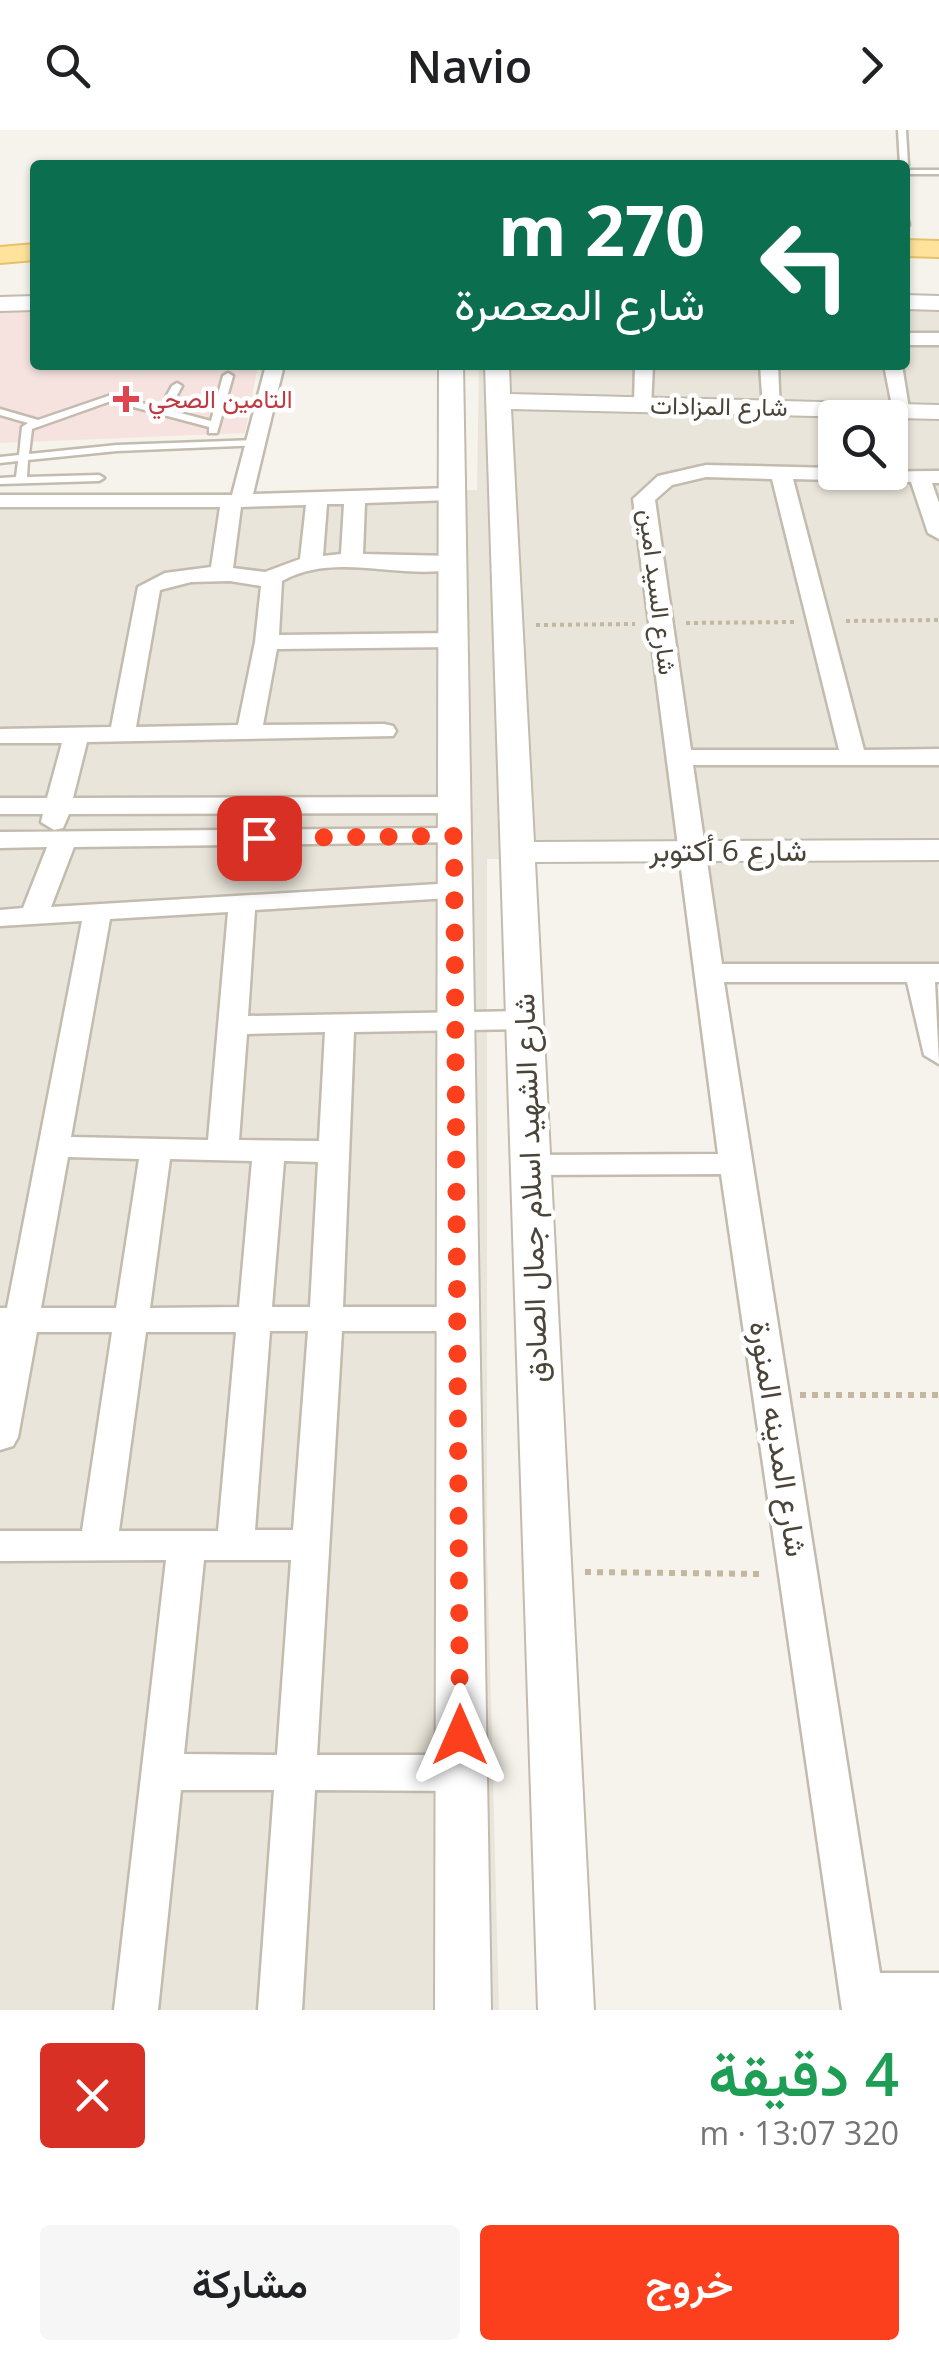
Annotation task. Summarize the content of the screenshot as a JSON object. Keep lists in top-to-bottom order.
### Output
{
  "streets": {
    "street": [
      "شارع المزادات",
      "شارع السيد امين",
      "شارع 6 أكتوبر",
      "شارع الشهيد اسلام جمال الصادق",
      "شارع المدينه المنورة"
    ]
  },
  "crossings": [
    ["شارع المزادات", "شارع الشهيد اسلام جمال الصادق"],
    ["شارع السيد امين", "شارع 6 أكتوبر"],
    ["شارع السيد امين", "شارع المدينه المنورة"],
    ["شارع 6 أكتوبر", "شارع الشهيد اسلام جمال الصادق"],
    ["شارع 6 أكتوبر", "شارع المدينه المنورة"]
  ],
  "places": {
    "health": ["التامين الصحي"]
  },
  "page": {
    "header": "Navio",
    "turn": ["270 m", "شارع المعصرة"],
    "heading": ["4 دقيقة", "320 m · 13:07"],
    "buttons": ["خروج", "مشاركة"]
  }
}
